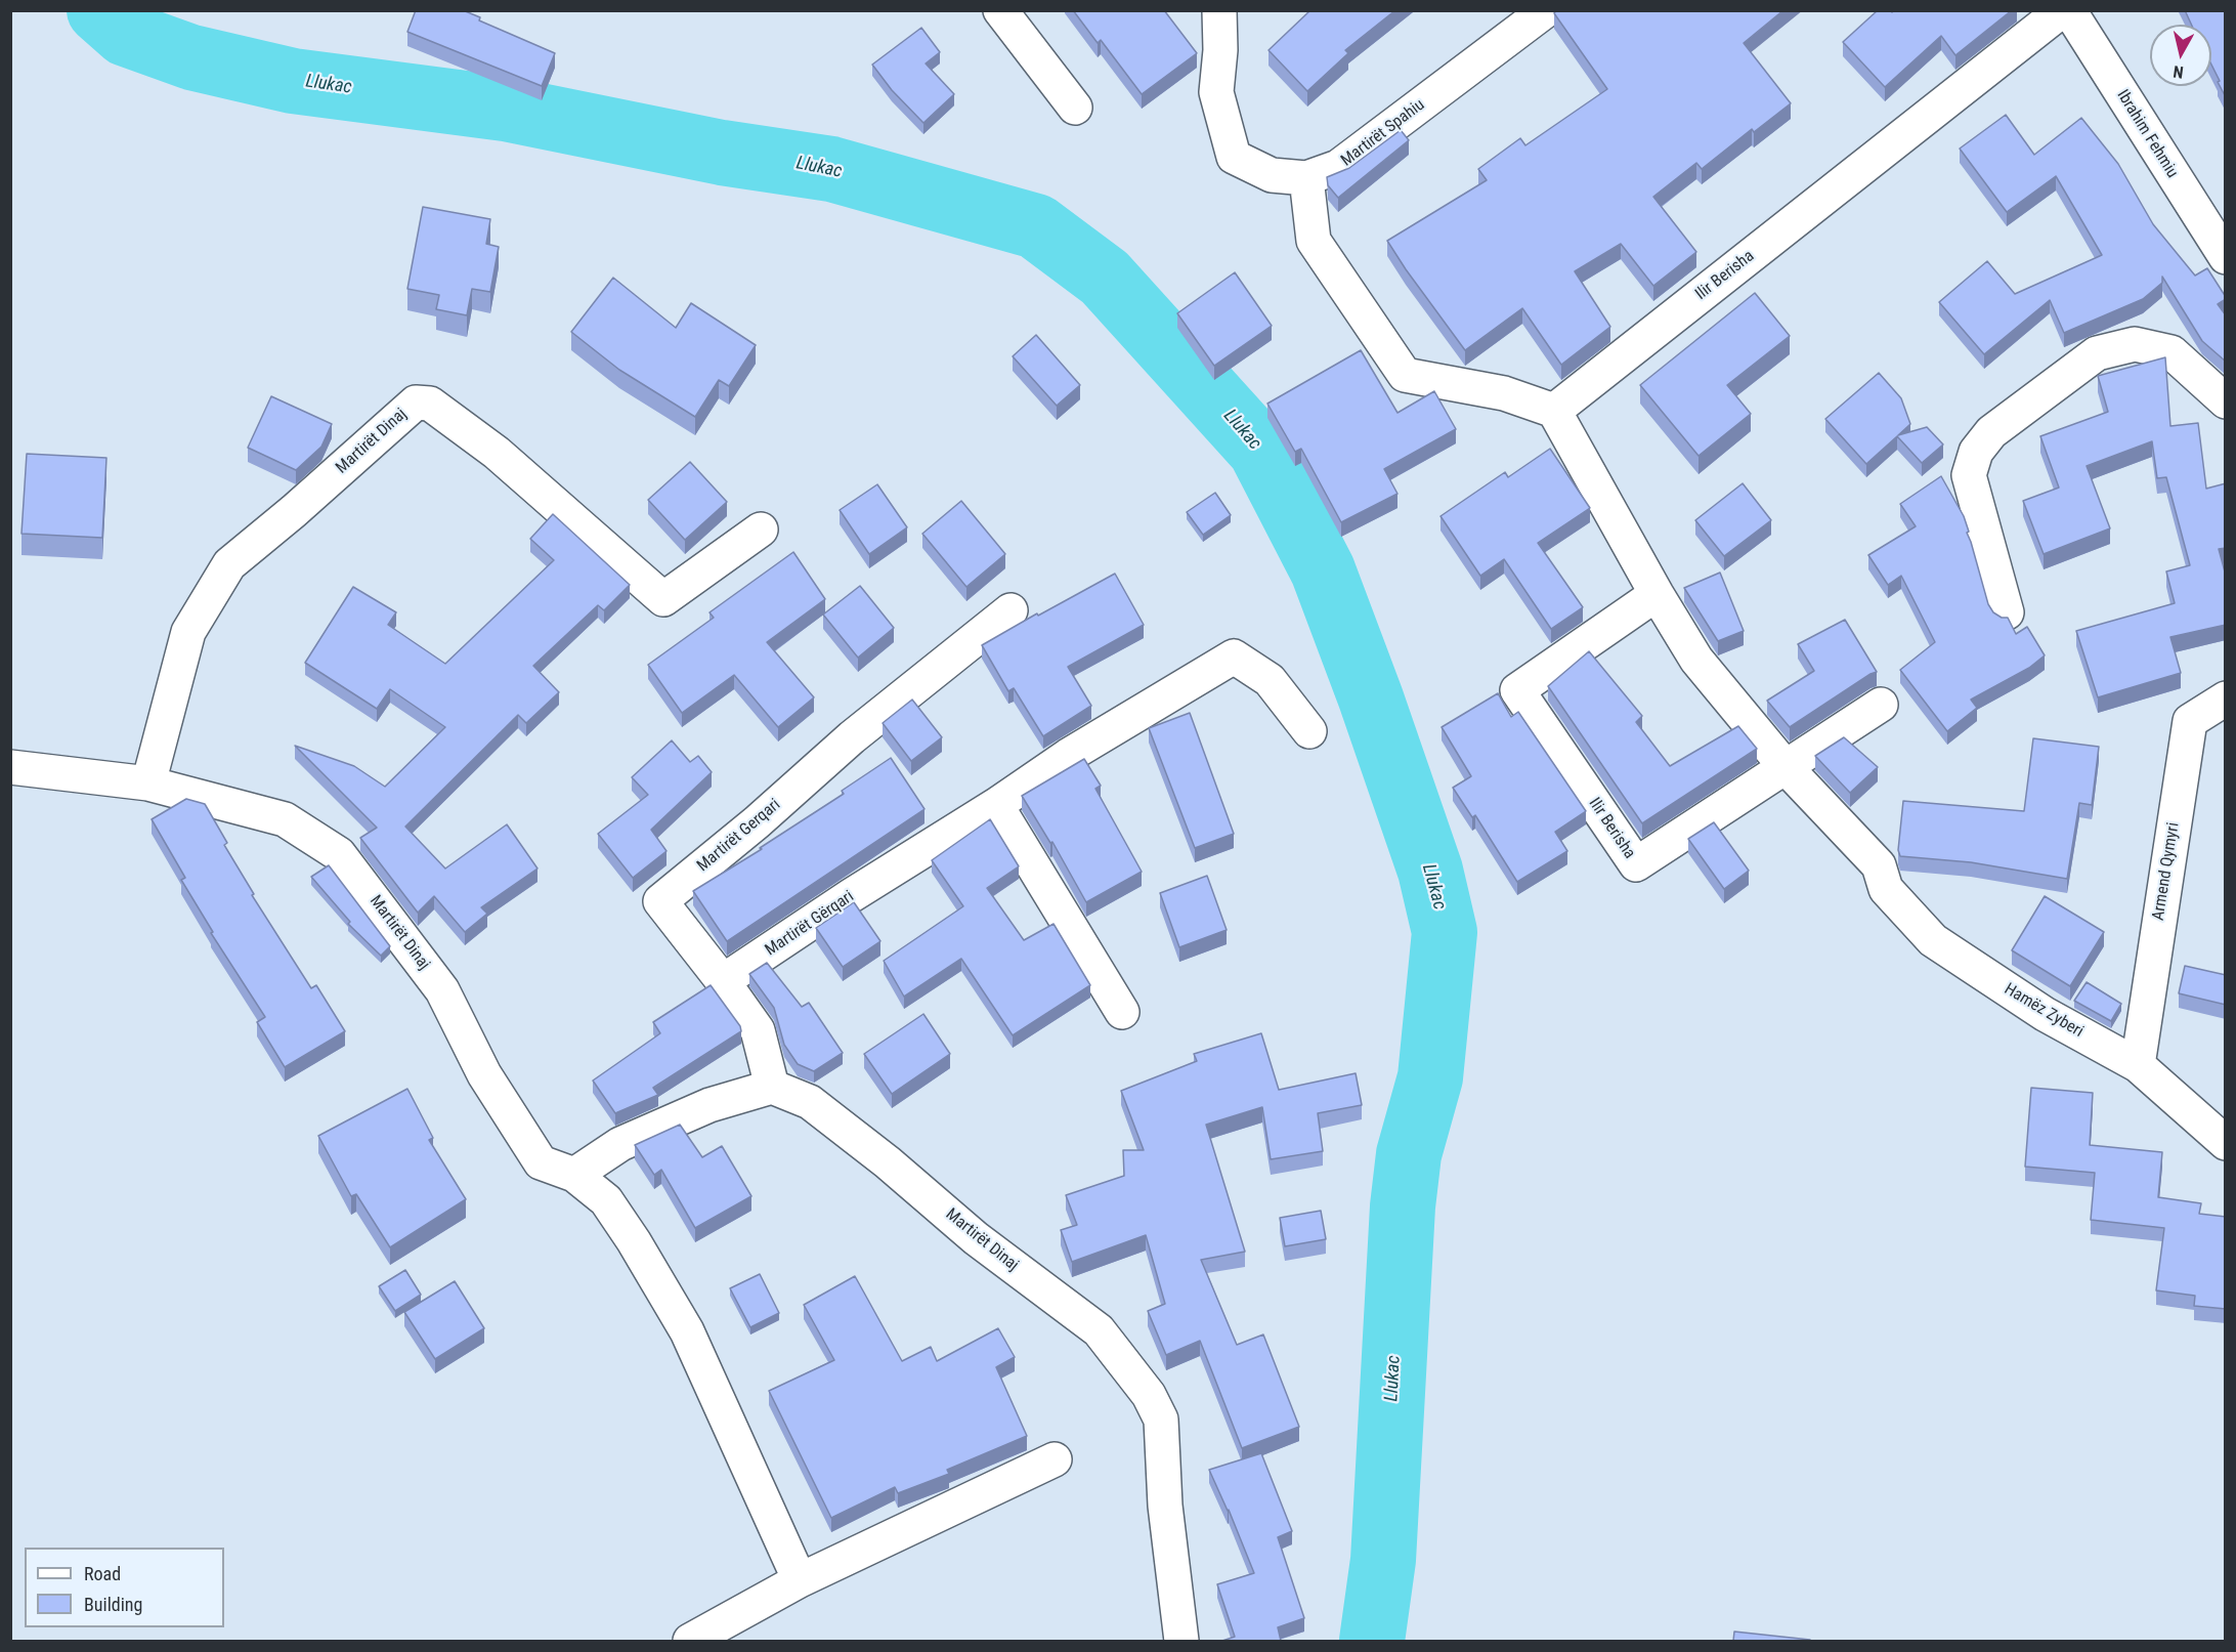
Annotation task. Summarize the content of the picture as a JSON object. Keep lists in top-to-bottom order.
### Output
{
  "streets": {
    "street": [
      "Martirët Spahiu",
      "Ibrahim Fehmiu",
      "Ilir Berisha",
      "Martirët Dinaj",
      "Martirët Gerqari",
      "Armend Qymyri",
      "Martirët Gërqari",
      "Hamëz Zyberi"
    ]
  },
  "crossings": [
    ["Ilir Berisha", "Hamëz Zyberi"],
    ["Martirët Gerqari", "Martirët Gërqari"],
    ["Armend Qymyri", "Hamëz Zyberi"]
  ],
  "water": ["Llukac"],
  "legend": ["Road", "Building"],
  "north": "bottom"
}
